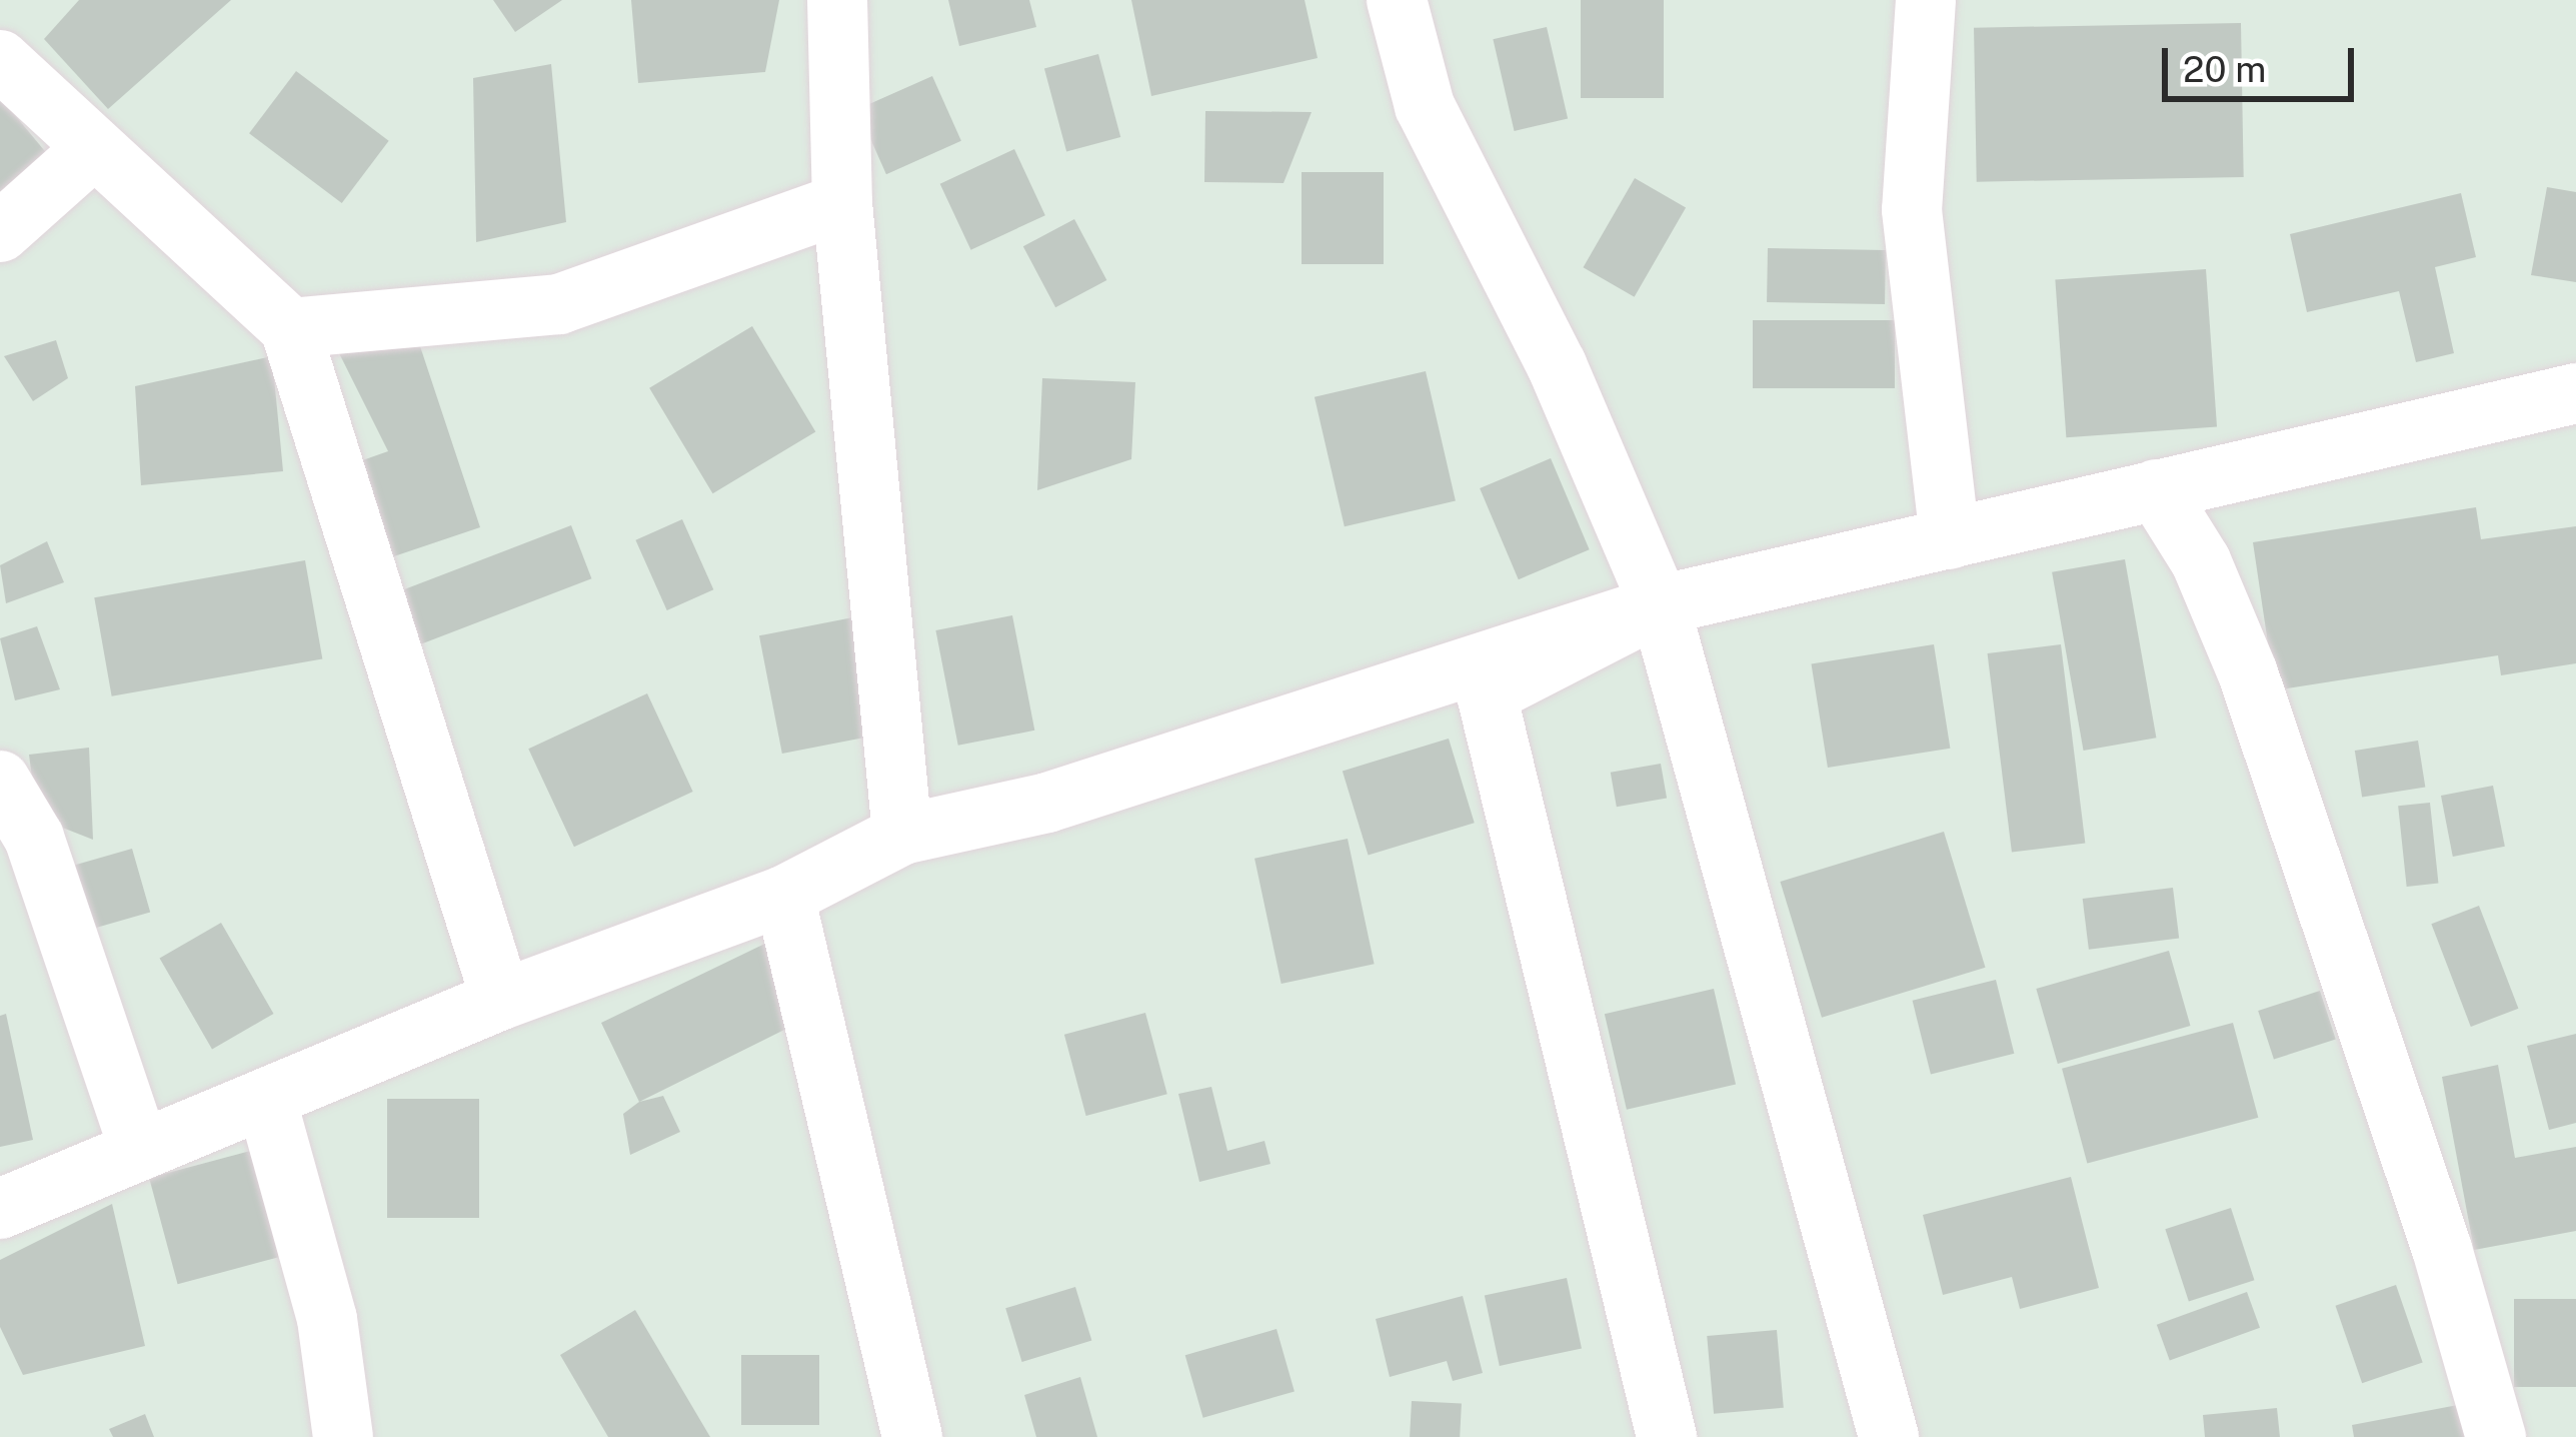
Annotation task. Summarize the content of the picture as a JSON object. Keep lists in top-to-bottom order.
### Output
{
  "scale_bar": "20 m"
}
